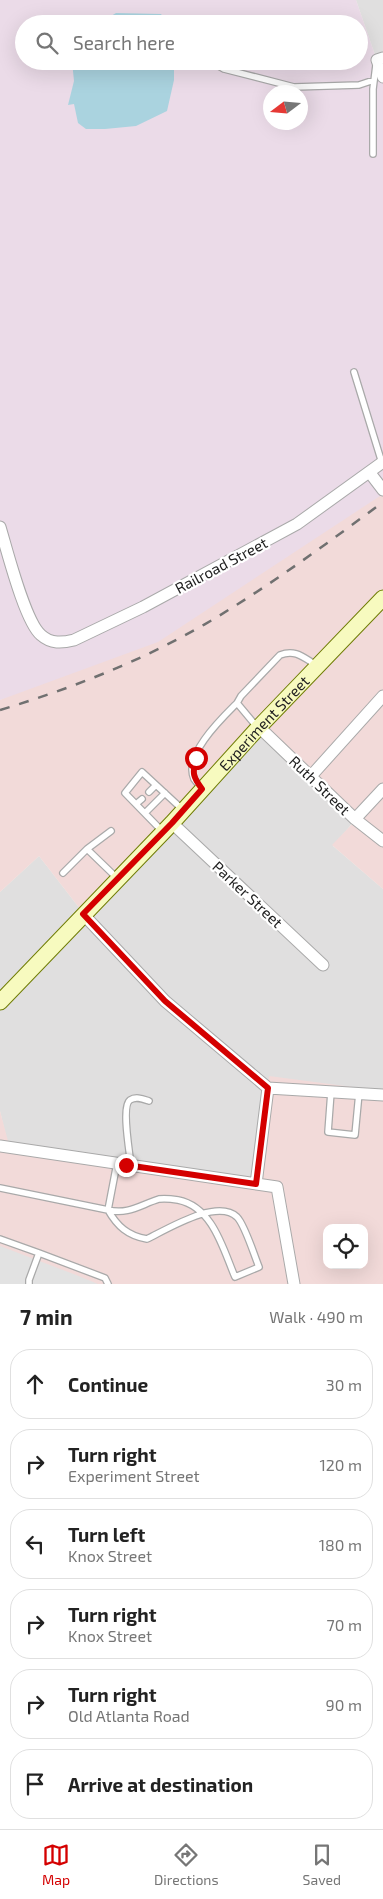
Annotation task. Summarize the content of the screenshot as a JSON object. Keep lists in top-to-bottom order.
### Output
{
  "streets": {
    "main road": ["Experiment Street"],
    "street": ["Railroad Street", "Ruth Street", "Parker Street"]
  },
  "crossings": [
    ["Experiment Street", "Ruth Street"],
    ["Experiment Street", "Parker Street"]
  ],
  "north": "left",
  "page": {
    "search": "Search here",
    "heading": ["7 min", "Walk · 490 m"],
    "list": [
      ["Continue", "30 m"],
      ["Turn right", "Experiment Street", "120 m"],
      ["Turn left", "Knox Street", "180 m"],
      ["Turn right", "Knox Street", "70 m"],
      ["Turn right", "Old Atlanta Road", "90 m"],
      "Arrive at destination"
    ],
    "nav": ["Map", "Directions", "Saved"]
  }
}
